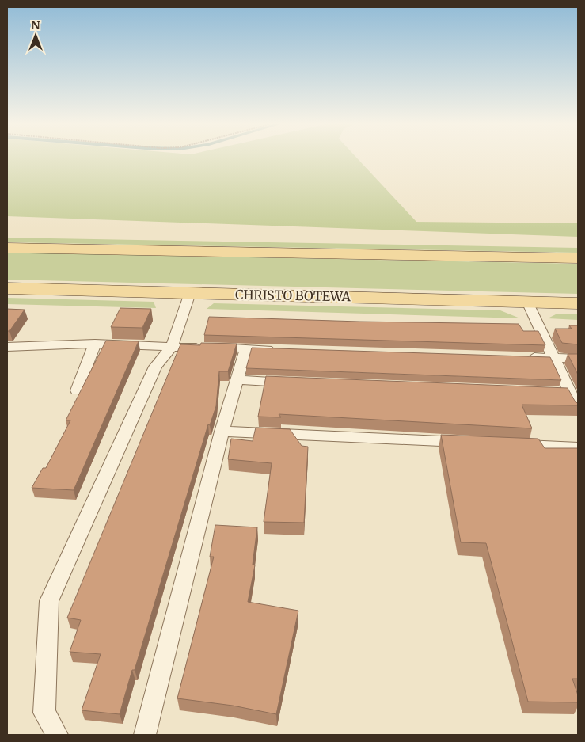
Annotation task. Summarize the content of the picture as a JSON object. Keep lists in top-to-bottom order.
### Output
{
  "streets": {
    "main road": ["CHRISTO BOTEWA"]
  },
  "north": "top"
}
